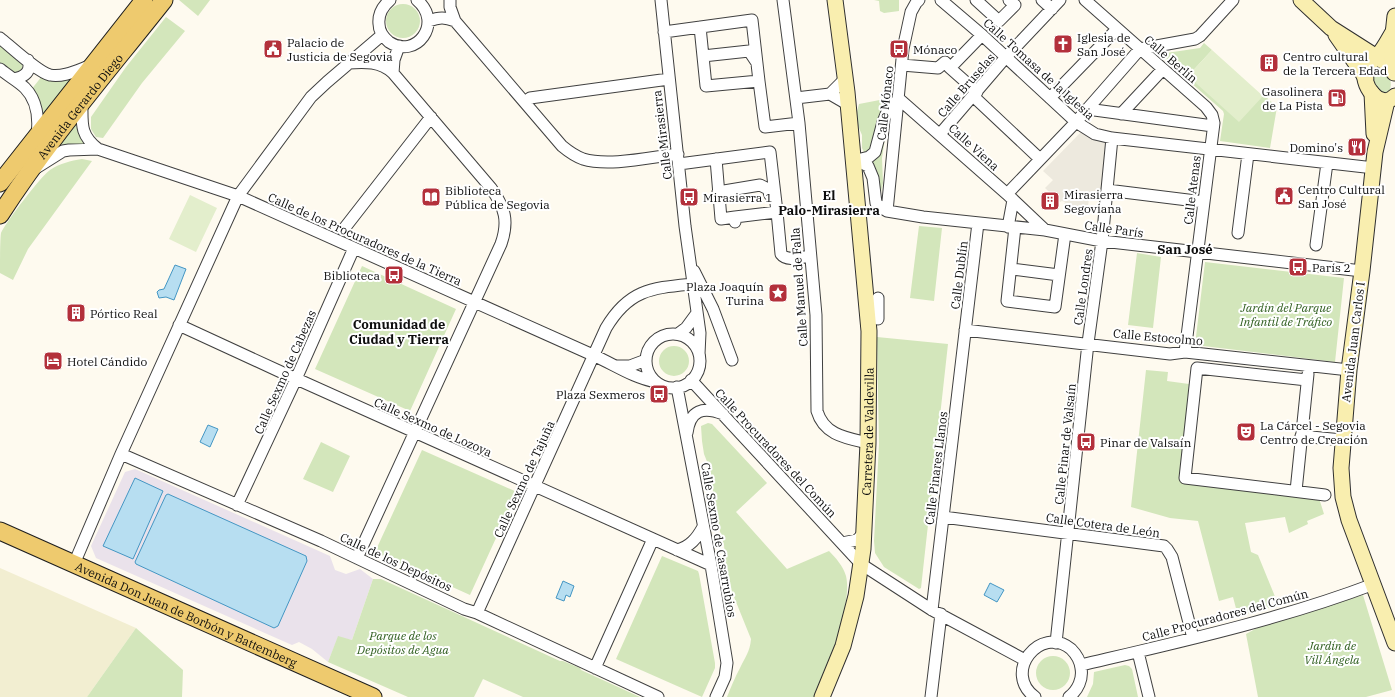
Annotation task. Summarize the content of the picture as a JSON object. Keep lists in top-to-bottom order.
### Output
{
  "streets": {
    "main road": [
      "Avenida Gerardo Diego",
      "Avenida Juan Carlos I",
      "Carretera de Valdevilla",
      "Avenida Don Juan de Borbón y Battemberg"
    ],
    "street": [
      "Calle Berlín",
      "Calle Tomasa de la Iglesia",
      "Calle Bruselas",
      "Calle Mónaco",
      "Calle Mirasierra",
      "Calle Viena",
      "Calle Atenas",
      "Calle París",
      "Calle de los Procuradores de la Tierra",
      "Calle Dublín",
      "Calle Manuel de Falla",
      "Calle Londres",
      "Calle Estocolmo",
      "Calle Sexmo de Cabezas",
      "Calle Sexmo de Lozoya",
      "Calle Pinar de Valsaín",
      "Calle Procuradores del Común",
      "Calle Pinares Llanos",
      "Calle Sexmo de Tajuña",
      "Calle Cotera de León",
      "Calle Sexmo de Casarrubios",
      "Calle de los Depósitos"
    ]
  },
  "crossings": [
    ["Calle Berlín", "Calle Tomasa de la Iglesia"],
    ["Calle Berlín", "Calle Atenas"],
    ["Calle Tomasa de la Iglesia", "Calle Bruselas"],
    ["Calle Tomasa de la Iglesia", "Calle Atenas"],
    ["Calle Tomasa de la Iglesia", "Calle Londres"],
    ["Calle Tomasa de la Iglesia", "Avenida Juan Carlos I"],
    ["Calle Bruselas", "Calle Viena"],
    ["Calle Mónaco", "Calle Viena"],
    ["Calle Mónaco", "Calle París"],
    ["Calle Mirasierra", "Calle de los Procuradores de la Tierra"],
    ["Calle Mirasierra", "Calle Procuradores del Común"],
    ["Calle Mirasierra", "Calle Sexmo de Tajuña"],
    ["Calle Mirasierra", "Calle Sexmo de Casarrubios"],
    ["Calle Viena", "Calle París"],
    ["Calle Atenas", "Calle París"],
    ["Calle Atenas", "Calle Estocolmo"],
    ["Calle París", "Calle Dublín"],
    ["Calle París", "Calle Londres"],
    ["Calle París", "Avenida Juan Carlos I"],
    ["Calle de los Procuradores de la Tierra", "Calle Sexmo de Cabezas"],
    ["Calle de los Procuradores de la Tierra", "Calle Procuradores del Común"],
    ["Calle de los Procuradores de la Tierra", "Calle Sexmo de Tajuña"],
    ["Calle de los Procuradores de la Tierra", "Calle Sexmo de Casarrubios"],
    ["Calle Dublín", "Calle Estocolmo"],
    ["Calle Dublín", "Calle Pinares Llanos"],
    ["Calle Manuel de Falla", "Carretera de Valdevilla"],
    ["Calle Londres", "Calle Estocolmo"],
    ["Calle Londres", "Calle Pinar de Valsaín"],
    ["Calle Estocolmo", "Avenida Juan Carlos I"],
    ["Calle Estocolmo", "Calle Pinar de Valsaín"],
    ["Calle Estocolmo", "Calle Pinares Llanos"],
    ["Avenida Juan Carlos I", "Calle Procuradores del Común"],
    ["Calle Sexmo de Cabezas", "Calle Sexmo de Lozoya"],
    ["Calle Sexmo de Cabezas", "Calle de los Depósitos"],
    ["Calle Sexmo de Lozoya", "Calle Sexmo de Tajuña"],
    ["Calle Sexmo de Lozoya", "Calle Sexmo de Casarrubios"],
    ["Carretera de Valdevilla", "Calle Procuradores del Común"],
    ["Calle Pinar de Valsaín", "Calle Cotera de León"],
    ["Calle Procuradores del Común", "Calle Pinares Llanos"],
    ["Calle Procuradores del Común", "Calle Cotera de León"],
    ["Calle Procuradores del Común", "Calle Sexmo de Casarrubios"],
    ["Calle Pinares Llanos", "Calle Cotera de León"],
    ["Calle Sexmo de Tajuña", "Calle de los Depósitos"]
  ],
  "districts": ["El Palo-Mirasierra", "San José", "Comunidad de Ciudad y Tierra"],
  "parks": ["Jardín del Parque Infantil de Tráfico", "Parque de los Depósitos de Agua", "Jardín de Vill Ángela"],
  "places": {
    "church": ["Iglesia de San José"],
    "public building": ["Palacio de Justicia de Segovia", "Centro Cultural San José"],
    "bus stop": [
      "Mónaco",
      "Mirasierra 1",
      "París 2",
      "Biblioteca",
      "Plaza Sexmeros",
      "Pinar de Valsaín"
    ],
    "building": ["Centro cultural de la Tercera Edad", "Mirasierra Segoviana", "Pórtico Real"],
    "fuel station": ["Gasolinera de La Pista"],
    "restaurant": ["Domino's"],
    "library": ["Biblioteca Pública de Segovia"],
    "place": ["Plaza Joaquín Turina"],
    "hotel": ["Hotel Cándido"],
    "theatre": ["La Cárcel - Segovia Centro de Creación"]
  }
}
